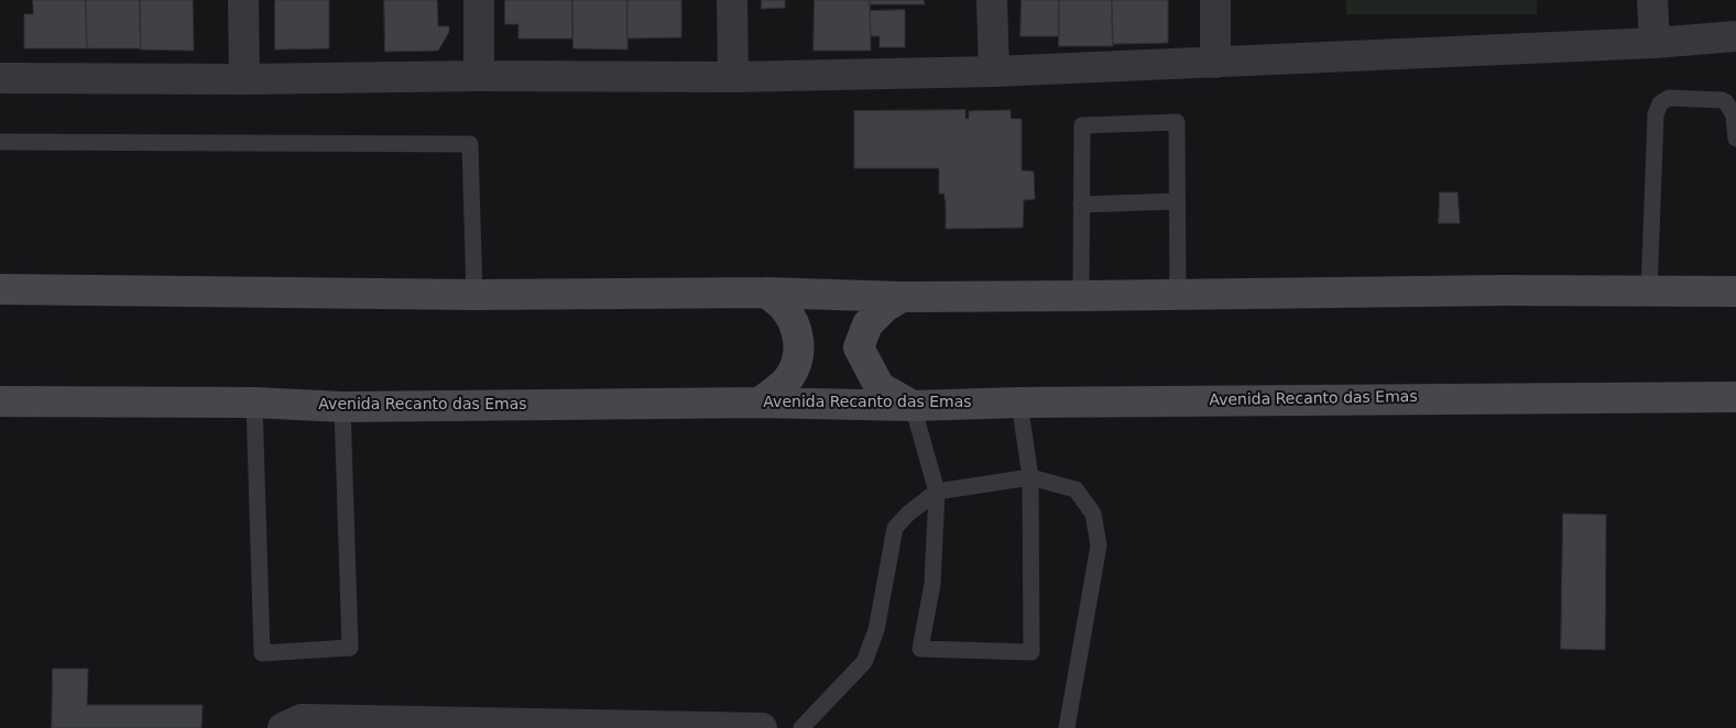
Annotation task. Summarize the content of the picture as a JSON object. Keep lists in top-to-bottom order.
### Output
{
  "streets": {
    "main road": ["Avenida Recanto das Emas"]
  }
}
